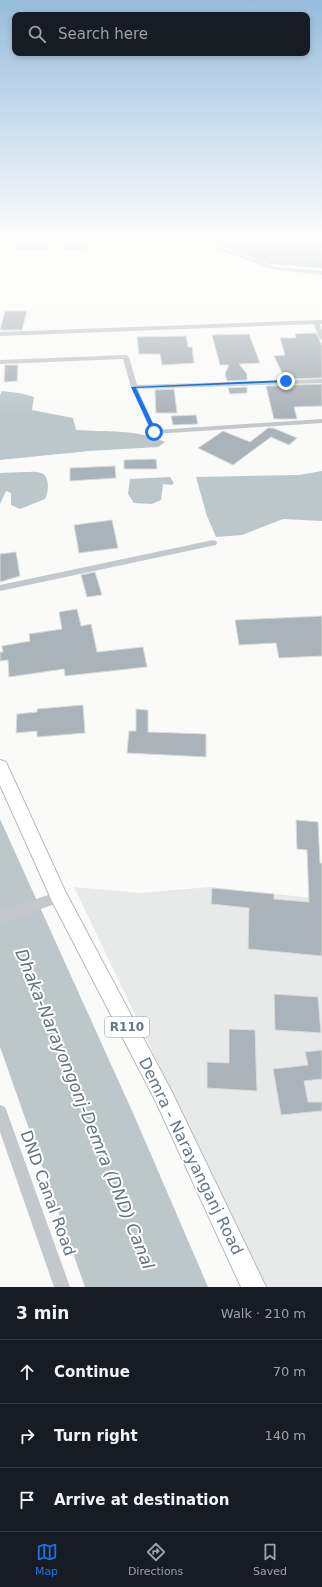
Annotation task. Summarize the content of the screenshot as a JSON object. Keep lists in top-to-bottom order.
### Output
{
  "streets": {
    "main road": ["R110", "Demra - Narayanganj Road"],
    "street": ["DND Canal Road"]
  },
  "water": ["Dhaka-Narayongonj-Demra (DND) Canal"],
  "page": {
    "search": "Search here",
    "heading": ["3 min", "Walk · 210 m"],
    "list": [
      ["Continue", "70 m"],
      ["Turn right", "140 m"],
      "Arrive at destination"
    ],
    "nav": ["Map", "Directions", "Saved"]
  }
}
